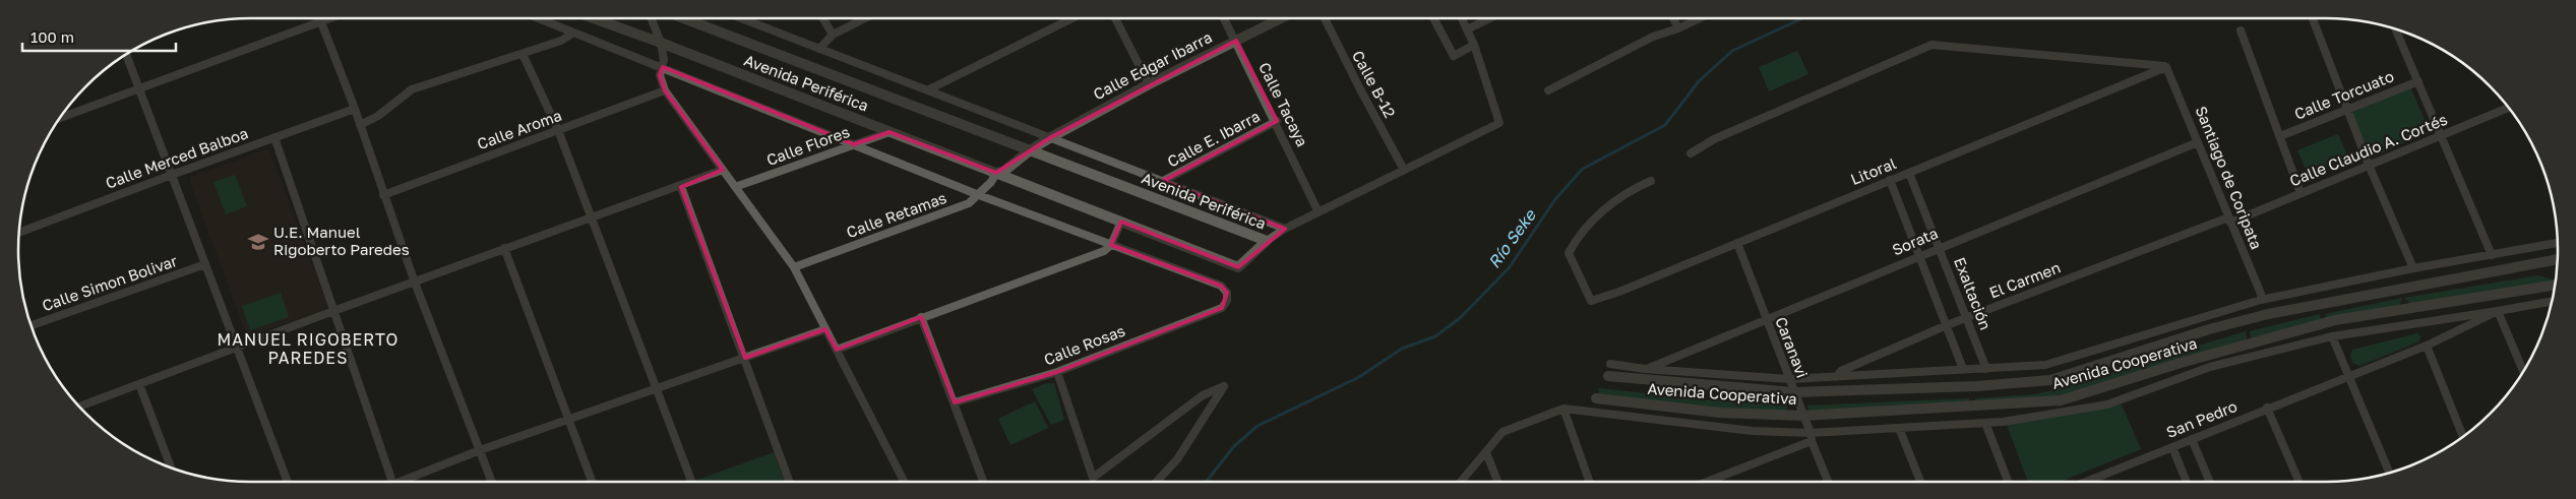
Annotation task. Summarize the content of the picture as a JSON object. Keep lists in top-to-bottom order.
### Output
{
  "streets": {
    "street": [
      "Calle Edgar Ibarra",
      "Avenida Periférica",
      "Calle B-12",
      "Calle Torcuato",
      "Calle Tacaya",
      "Calle Aroma",
      "Calle E. Ibarra",
      "Calle Flores",
      "Calle Claudio A. Cortés",
      "Calle Merced Balboa",
      "Litoral",
      "Santiago de Coripata",
      "Calle Retamas",
      "Sorata",
      "El Carmen",
      "Calle Simon Bolivar",
      "Exaltación",
      "Calle Rosas",
      "Caranavi",
      "Avenida Cooperativa",
      "San Pedro"
    ]
  },
  "crossings": [
    ["Calle Edgar Ibarra", "Avenida Periférica"],
    ["Calle Edgar Ibarra", "Calle Tacaya"],
    ["Calle Edgar Ibarra", "Calle Retamas"],
    ["Avenida Periférica", "Calle Flores"],
    ["Avenida Periférica", "Calle Retamas"],
    ["Calle Tacaya", "Calle E. Ibarra"],
    ["Calle Claudio A. Cortés", "Santiago de Coripata"],
    ["Calle Claudio A. Cortés", "El Carmen"],
    ["Litoral", "Santiago de Coripata"],
    ["Litoral", "Exaltación"],
    ["Litoral", "Caranavi"],
    ["Santiago de Coripata", "Sorata"],
    ["Santiago de Coripata", "El Carmen"],
    ["Sorata", "Exaltación"],
    ["Sorata", "Caranavi"],
    ["El Carmen", "Exaltación"],
    ["Caranavi", "Avenida Cooperativa"]
  ],
  "districts": ["MANUEL RIGOBERTO PAREDES"],
  "water": ["Río Seke"],
  "places": {
    "school or university": ["U.E. Manuel Rigoberto Paredes"]
  },
  "scale_bar": "100 m"
}
